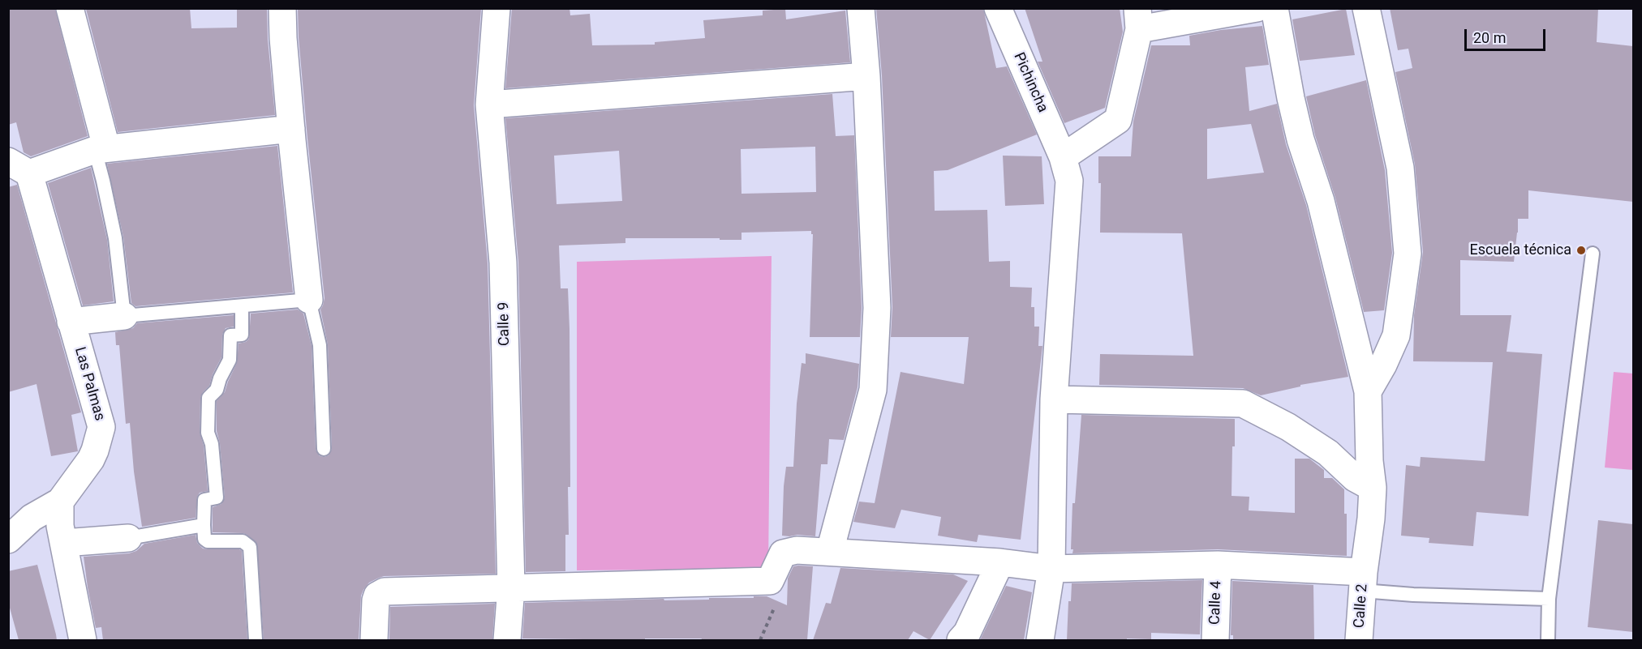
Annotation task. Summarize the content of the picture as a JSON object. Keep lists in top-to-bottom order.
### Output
{
  "streets": {
    "street": [
      "Pichincha",
      "Calle 9",
      "Las Palmas",
      "Calle 4",
      "Calle 2"
    ]
  },
  "places": ["Escuela técnica"],
  "scale_bar": "20 m"
}
